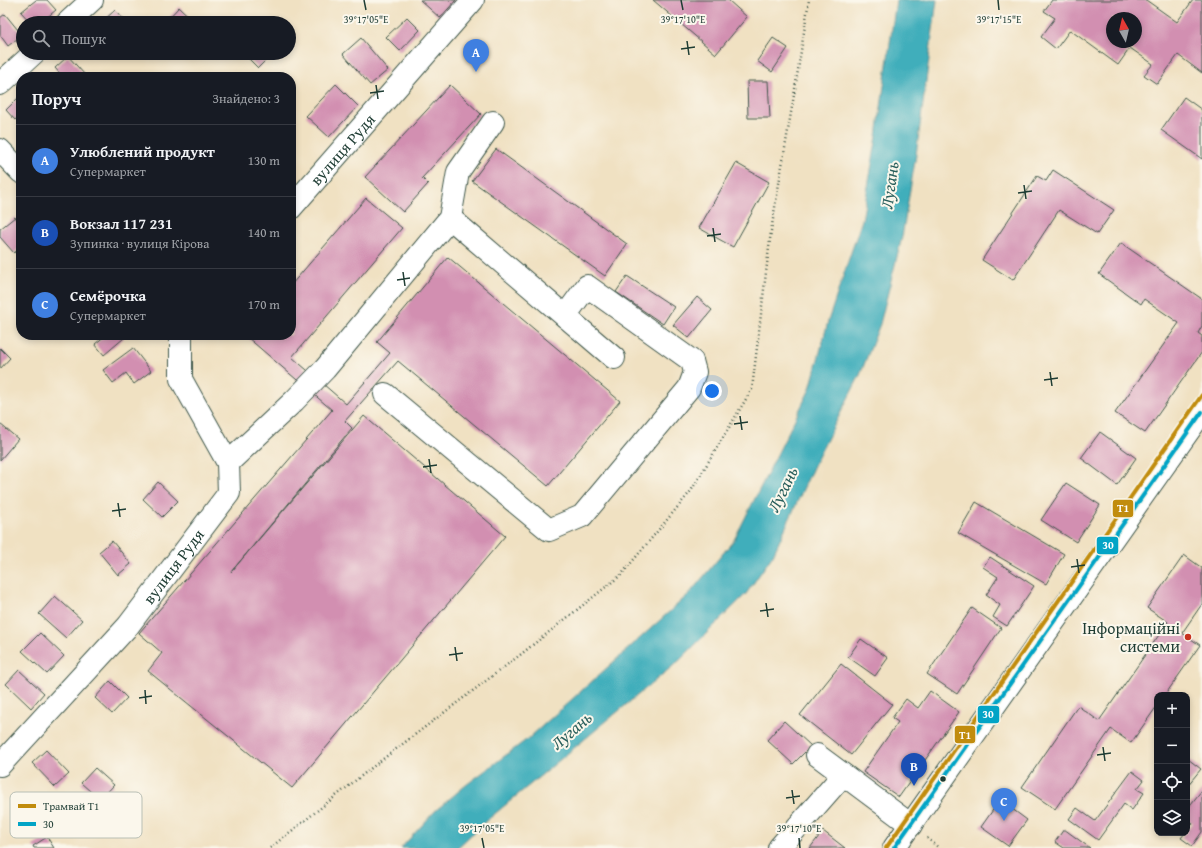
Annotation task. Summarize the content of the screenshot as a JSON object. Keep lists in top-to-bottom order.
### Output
{
  "streets": {
    "street": ["вулиця Рудя"]
  },
  "water": ["Лугань"],
  "places": ["Інформаційні системи"],
  "lines": ["tram line T1", "transit line 30"],
  "legend": ["Трамвай T1", "30"],
  "north": "top",
  "page": {
    "search": "Пошук",
    "pins": ["A", "B", "C"],
    "heading": ["Поруч", "Знайдено: 3"],
    "list": [
      {
        "mark": "A",
        "name": "Улюблений продукт",
        "note": "Супермаркет",
        "value": "130 m"
      },
      {
        "mark": "B",
        "name": "Вокзал 117 231",
        "note": "Зупинка · вулиця Кірова",
        "value": "140 m"
      },
      {
        "mark": "C",
        "name": "Семёрочка",
        "note": "Супермаркет",
        "value": "170 m"
      }
    ],
    "map_buttons": ["+", "−"]
  },
  "coordinates": ["39°17'05\"E", "39°17'10\"E", "39°17'15\"E"]
}
